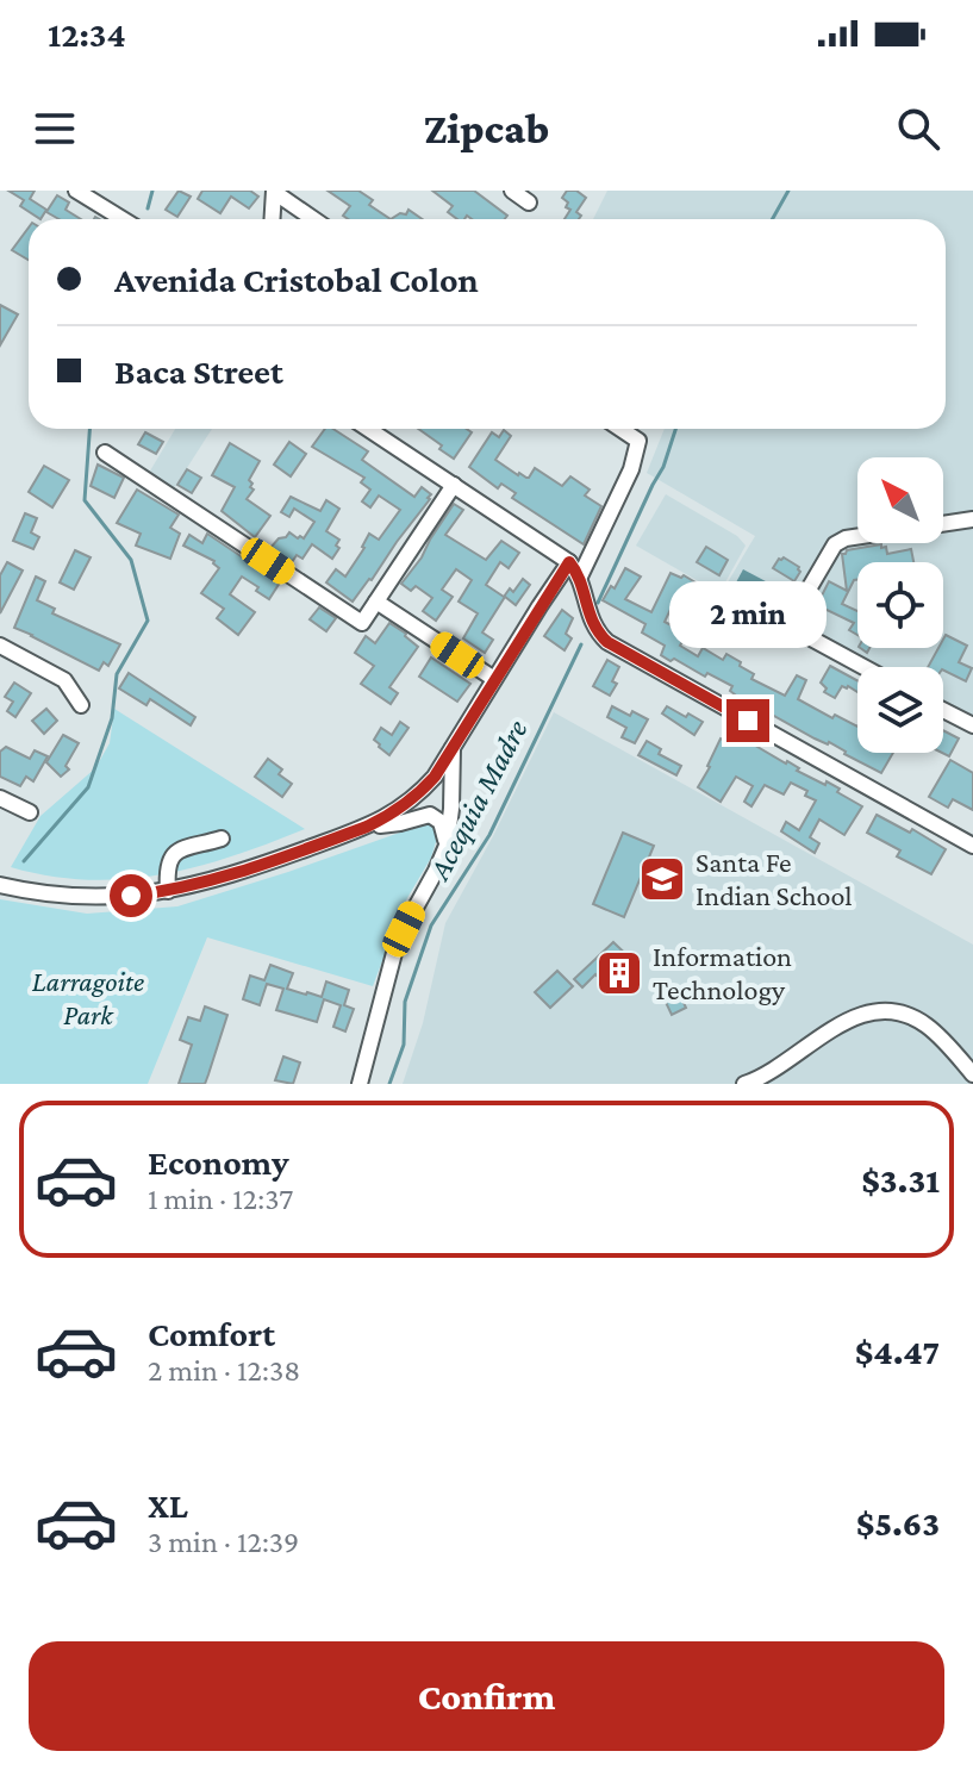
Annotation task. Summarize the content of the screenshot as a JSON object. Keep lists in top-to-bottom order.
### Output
{
  "water": ["Acequia Madre"],
  "parks": ["Larragoite Park"],
  "places": {
    "school or university": ["Santa Fe Indian School"],
    "building": ["Information Technology"]
  },
  "north": "top left",
  "page": {
    "status": "12:34",
    "header": "Zipcab",
    "banner": ["Avenida Cristobal Colon", "Baca Street"],
    "bubble": "2 min",
    "list": [
      {
        "name": "Economy",
        "note": "1 min · 12:37",
        "value": "$3.31"
      },
      {
        "name": "Comfort",
        "note": "2 min · 12:38",
        "value": "$4.47"
      },
      {
        "name": "XL",
        "note": "3 min · 12:39",
        "value": "$5.63"
      }
    ],
    "buttons": "Confirm"
  }
}
